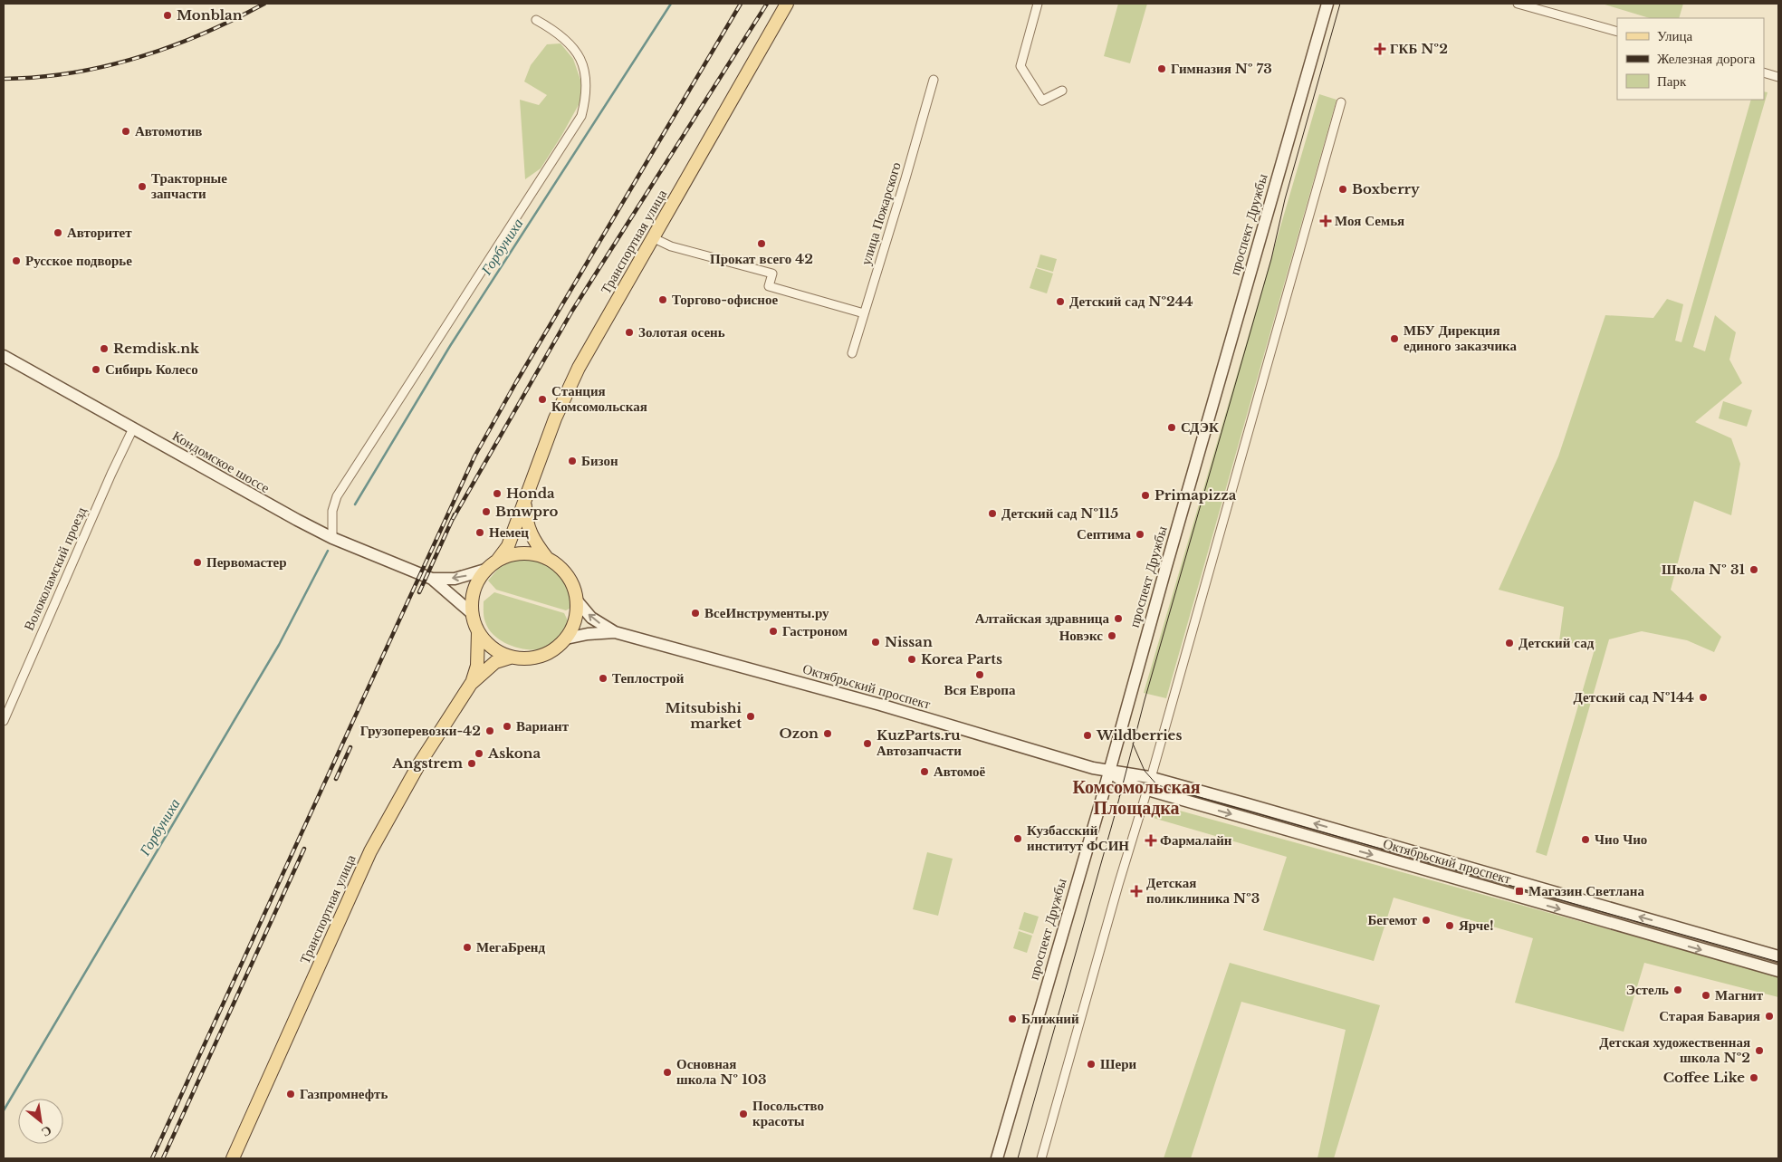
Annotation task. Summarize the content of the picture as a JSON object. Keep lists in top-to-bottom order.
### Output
{
  "streets": {
    "main road": [
      "проспект Дружбы",
      "Транспортная улица",
      "Кондомское шоссе",
      "Октябрьский проспект"
    ],
    "street": ["улица Пожарского", "Волоколамский проезд"]
  },
  "crossings": [
    ["проспект Дружбы", "Октябрьский проспект"],
    ["Транспортная улица", "Кондомское шоссе"],
    ["Транспортная улица", "Октябрьский проспект"],
    ["Кондомское шоссе", "Волоколамский проезд"],
    ["Кондомское шоссе", "Октябрьский проспект"]
  ],
  "districts": ["Комсомольская Площадка"],
  "water": ["Горбуниха"],
  "places": {
    "other": [
      "Monblan",
      "Гимназия № 73",
      "Автомотив",
      "Тракторные запчасти",
      "Boxberry",
      "Авторитет",
      "Прокат всего 42",
      "Русское подворье",
      "Торгово-офисное",
      "Детский сад №244",
      "Золотая осень",
      "МБУ Дирекция единого заказчика",
      "Remdisk.nk",
      "Сибирь Колесо",
      "Станция Комсомольская",
      "СДЭК",
      "Бизон",
      "Honda",
      "Primapizza",
      "Bmwpro",
      "Детский сад №115",
      "Немец",
      "Септима",
      "Первомастер",
      "Школа № 31",
      "ВсеИнструменты.ру",
      "Алтайская здравница",
      "Гастроном",
      "Новэкс",
      "Nissan",
      "Детский сад",
      "Korea Parts",
      "Вся Европа",
      "Теплострой",
      "Детский сад №144",
      "Mitsubishi market",
      "Вариант",
      "Грузоперевозки-42",
      "Ozon",
      "Wildberries",
      "KuzParts.ru Автозапчасти",
      "Askona",
      "Angstrem",
      "Автомоё",
      "Кузбасский институт ФСИН",
      "Чио Чио",
      "Бегемот",
      "Ярче!",
      "МегаБренд",
      "Эстель",
      "Магнит",
      "Старая Бавария",
      "Ближний",
      "Детская художественная школа №2",
      "Шери",
      "Основная школа № 103",
      "Coffee Like",
      "Газпромнефть",
      "Посольство красоты"
    ],
    "health": [
      "ГКБ №2",
      "Моя Семья",
      "Фармалайн",
      "Детская поликлиника №3"
    ],
    "transit": ["Магазин Светлана"]
  },
  "legend": ["Улица", "Железная дорога", "Парк"],
  "north": "bottom right"
}
